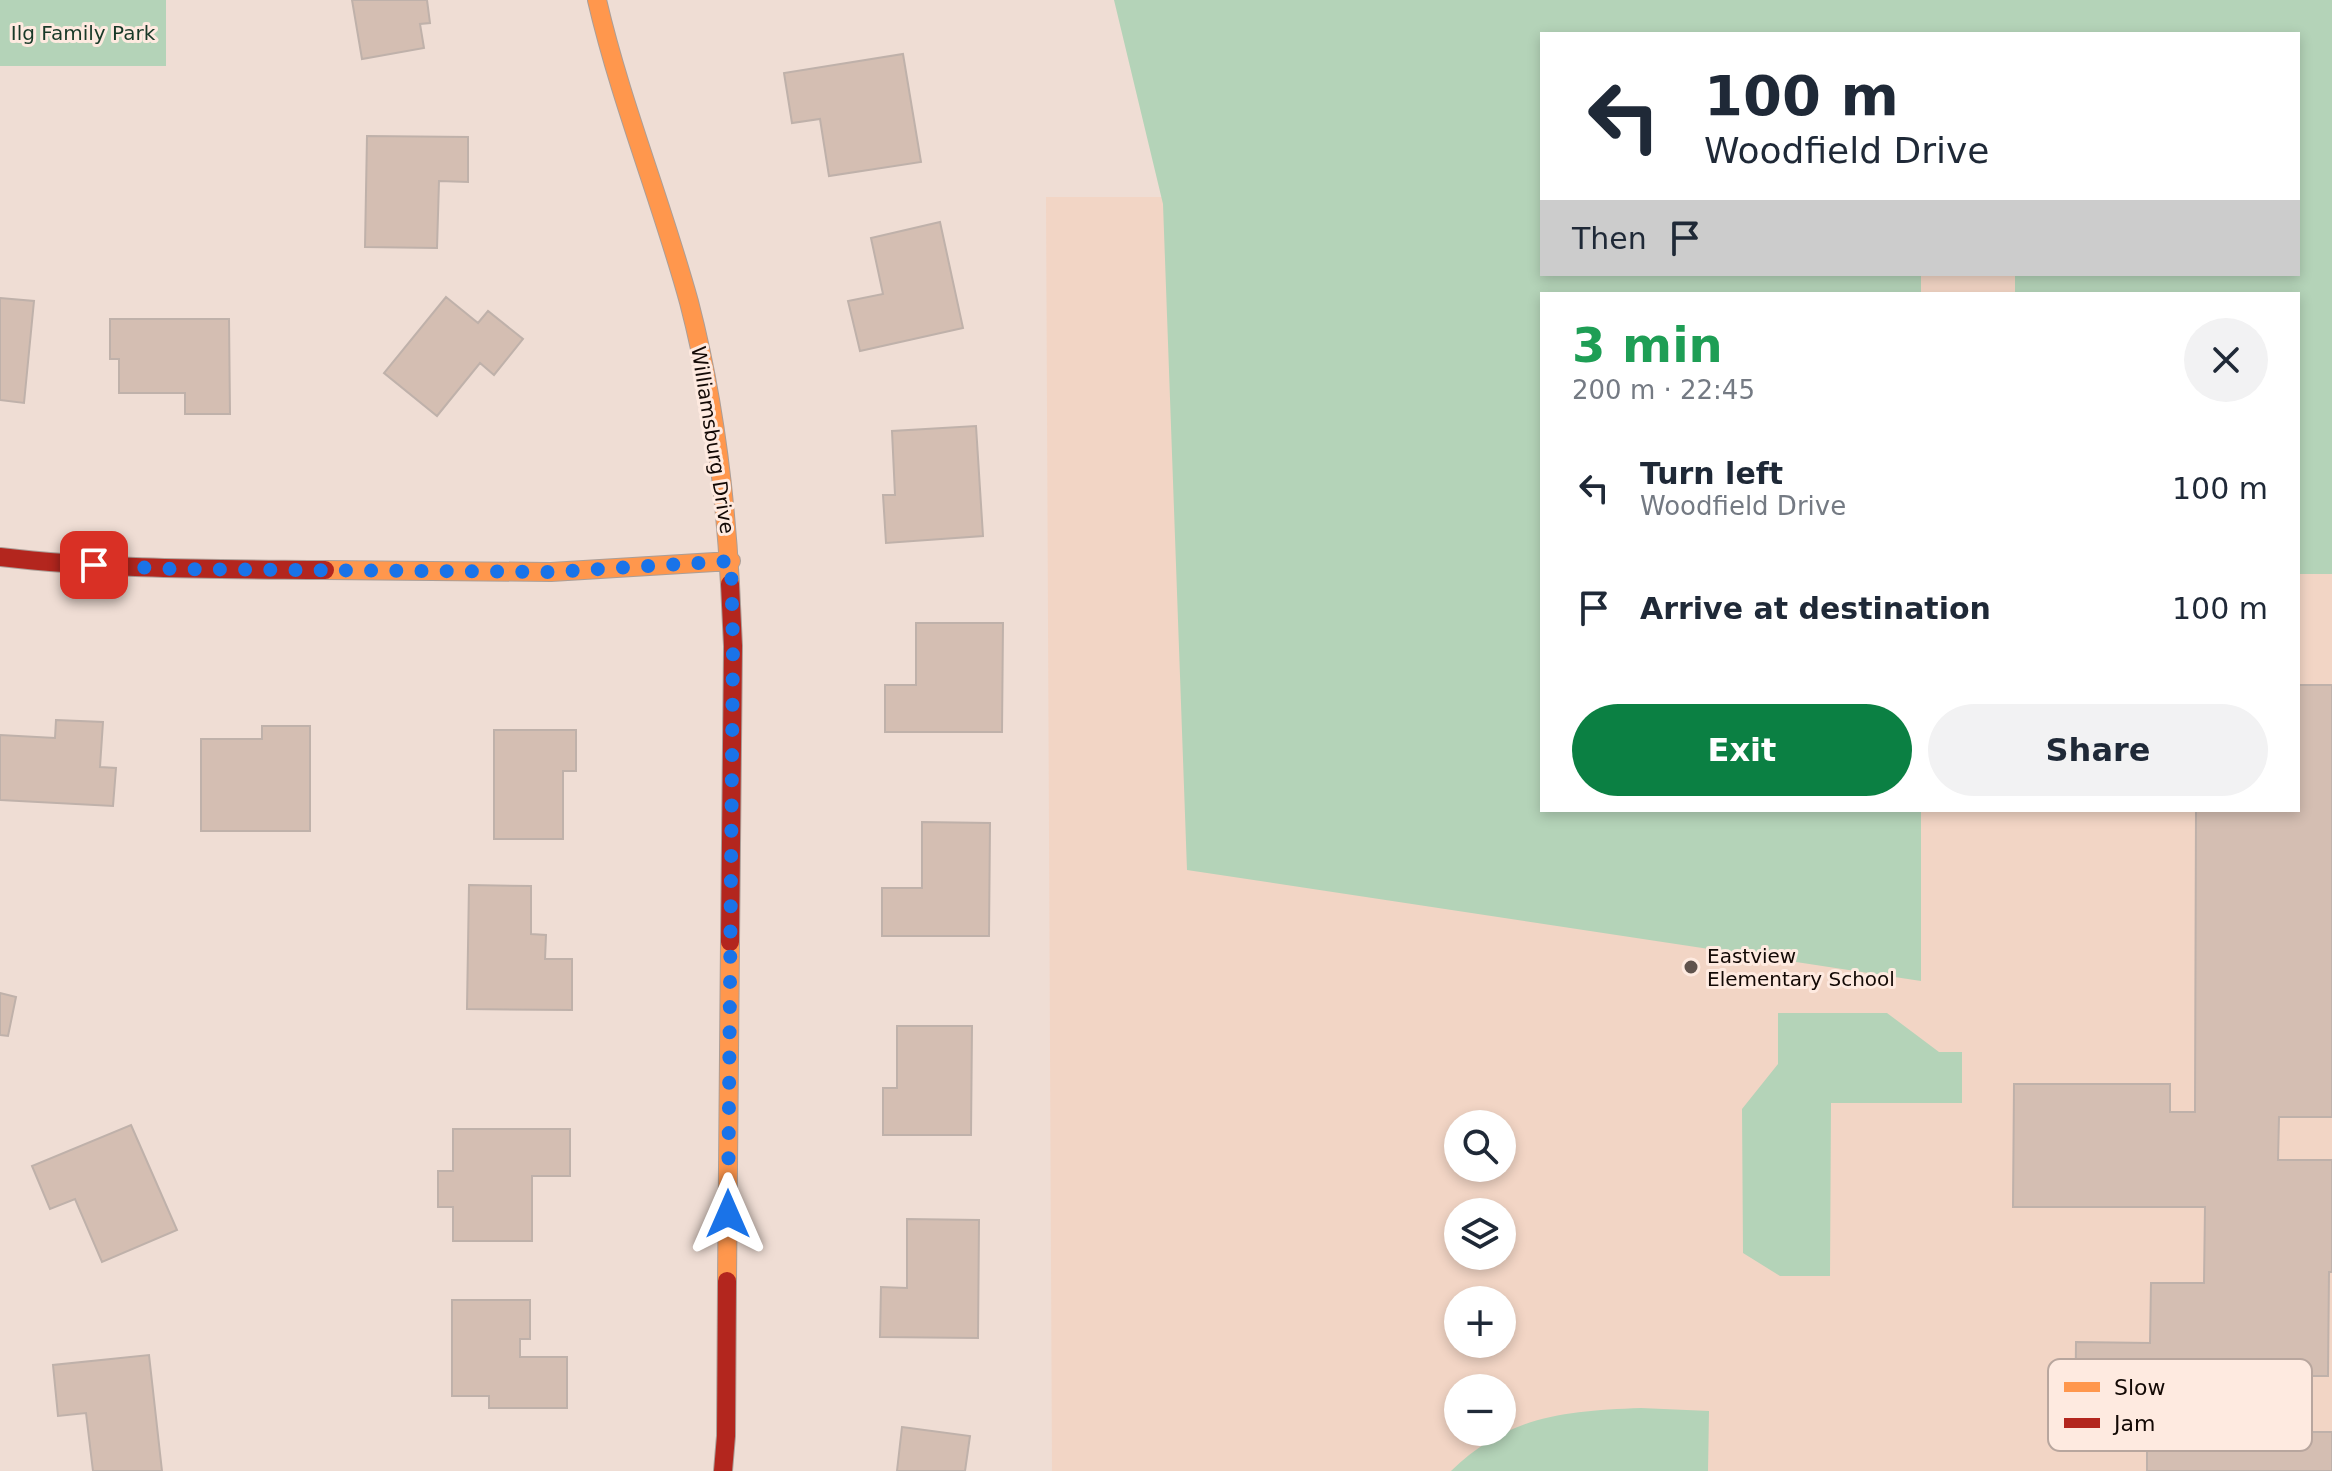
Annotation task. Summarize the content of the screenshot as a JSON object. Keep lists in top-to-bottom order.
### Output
{
  "streets": {
    "street": ["Williamsburg Drive"]
  },
  "parks": ["Ilg Family Park"],
  "places": ["Eastview Elementary School"],
  "legend": ["Slow", "Jam"],
  "page": {
    "turn": ["100 m", "Woodfield Drive"],
    "then": "Then",
    "heading": ["3 min", "200 m · 22:45"],
    "list": [
      {
        "name": "Turn left",
        "note": "Woodfield Drive",
        "value": "100 m"
      },
      {
        "name": "Arrive at destination",
        "value": "100 m"
      }
    ],
    "buttons": ["Exit", "Share"],
    "map_buttons": ["+", "−"]
  }
}
